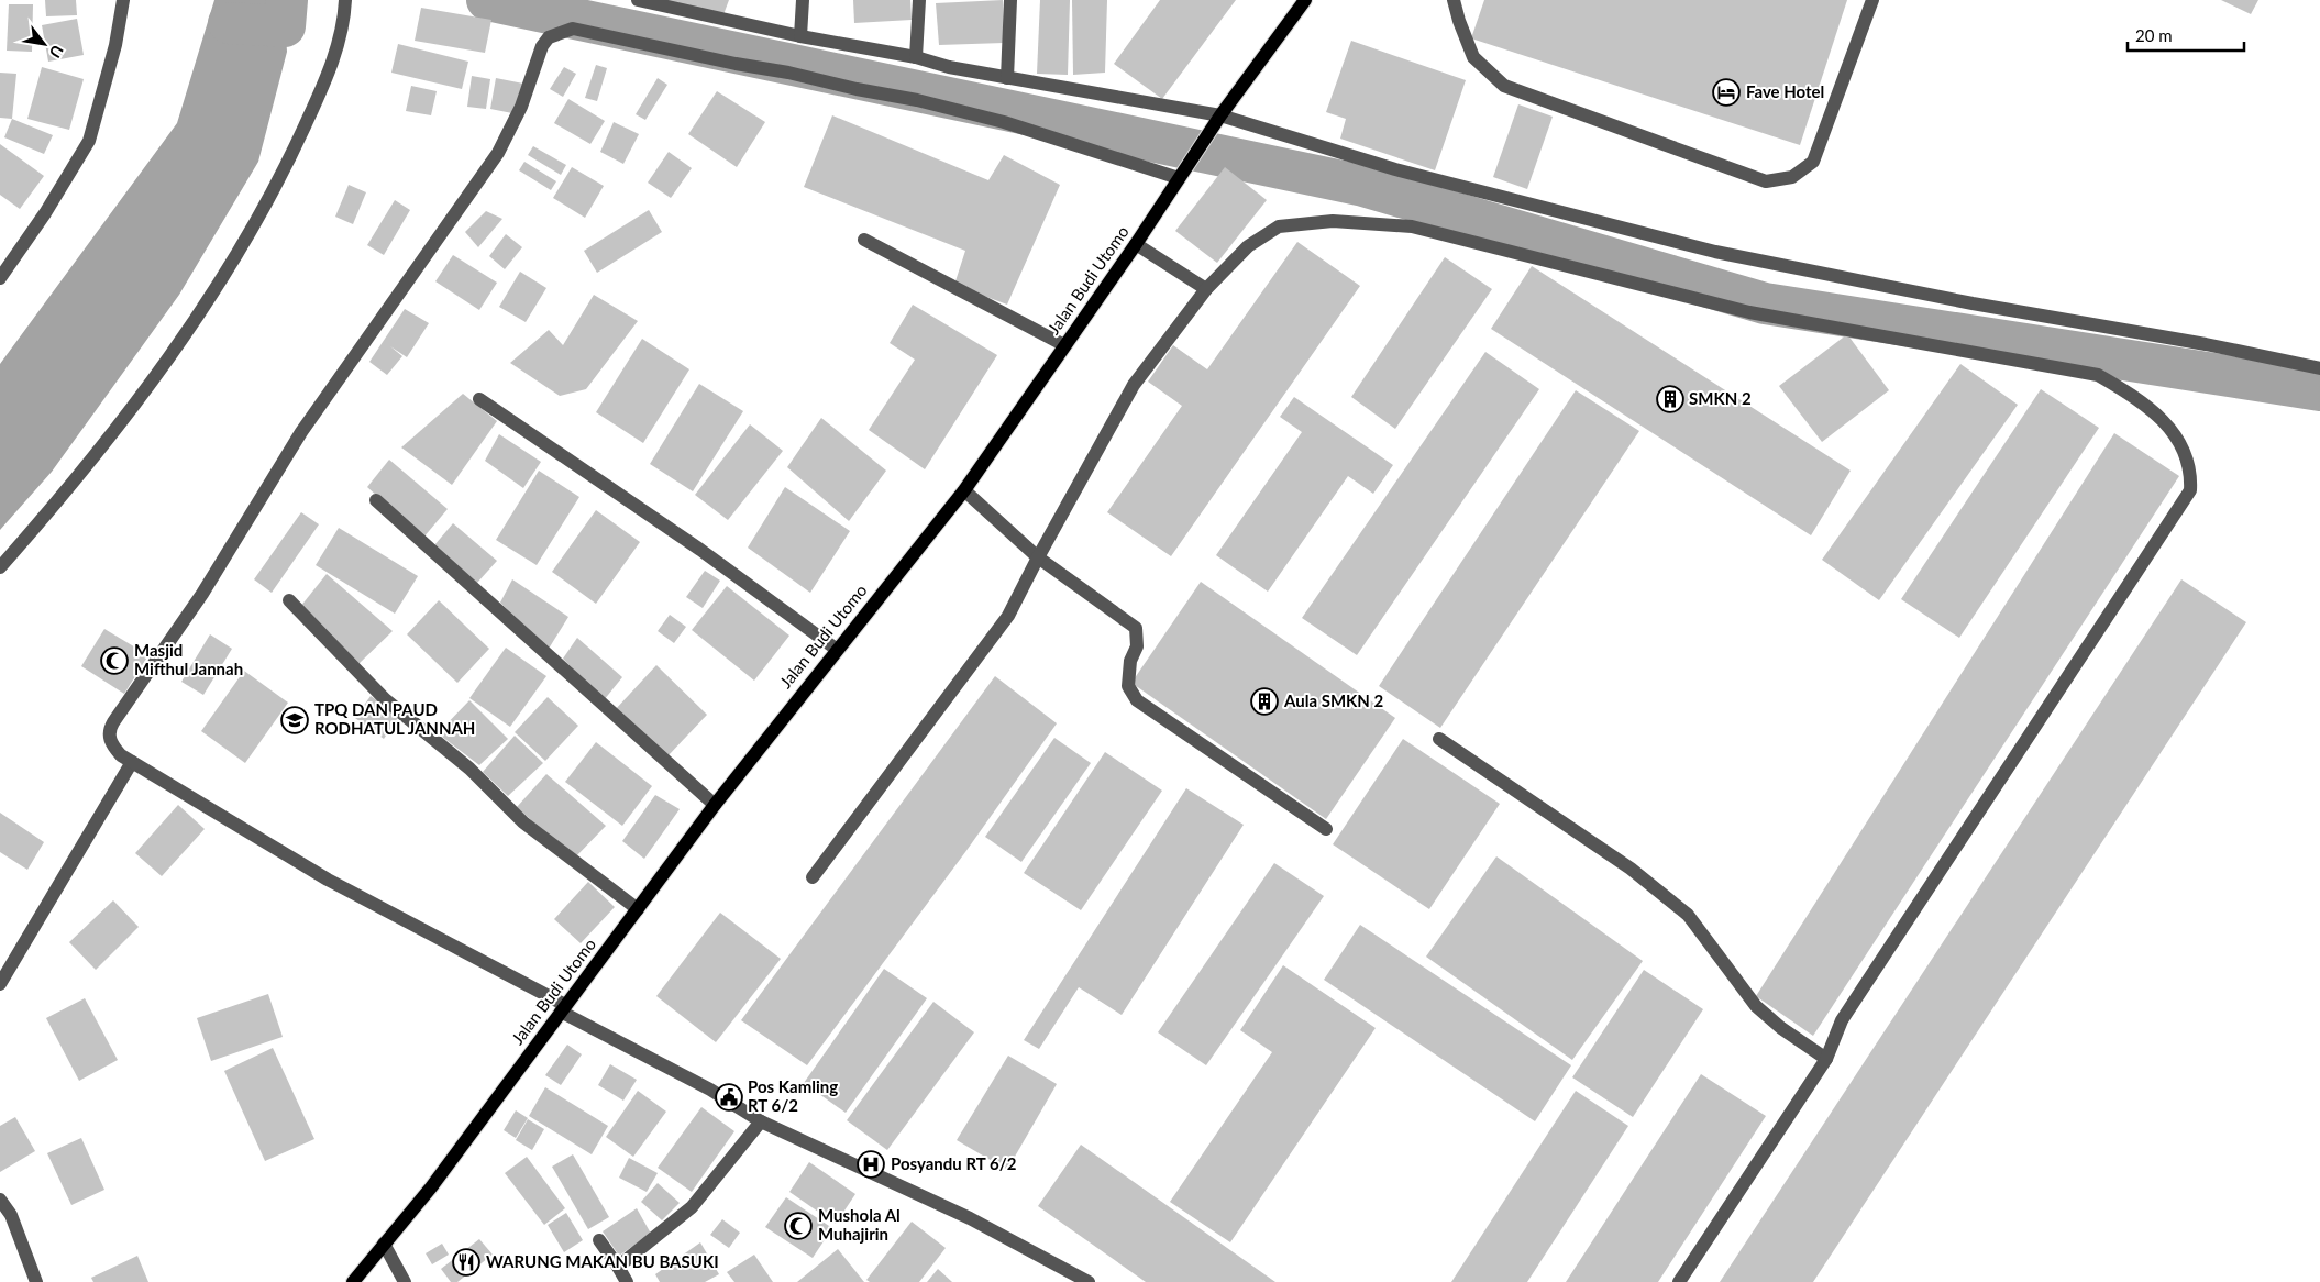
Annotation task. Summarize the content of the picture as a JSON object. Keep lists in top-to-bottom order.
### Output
{
  "streets": {
    "main road": ["Jalan Budi Utomo"]
  },
  "places": {
    "hotel": ["Fave Hotel"],
    "building": ["SMKN 2", "Aula SMKN 2"],
    "mosque": ["Masjid Mifthul Jannah", "Mushola Al Muhajirin"],
    "school or university": ["TPQ DAN PAUD RODHATUL JANNAH"],
    "public building": ["Pos Kamling RT 6/2"],
    "hospital": ["Posyandu RT 6/2"],
    "restaurant": ["WARUNG MAKAN BU BASUKI"]
  },
  "scale_bar": "20 m",
  "north": "bottom right"
}
